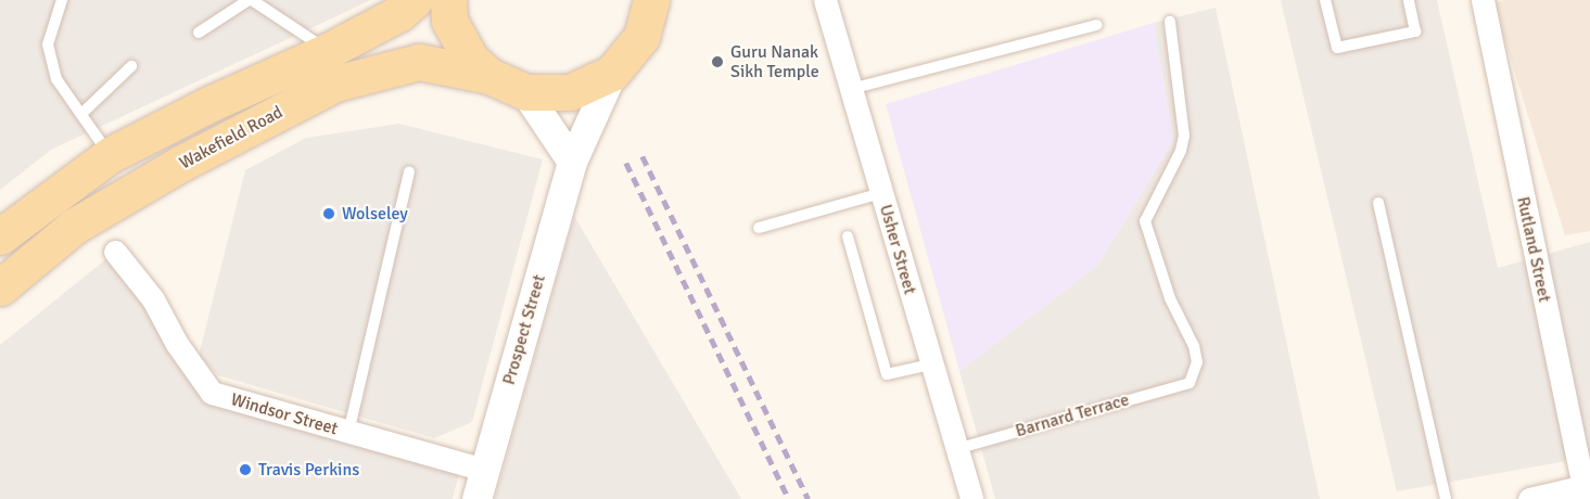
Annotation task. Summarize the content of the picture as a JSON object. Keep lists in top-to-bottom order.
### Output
{
  "streets": {
    "main road": ["Wakefield Road"],
    "street": [
      "Usher Street",
      "Rutland Street",
      "Prospect Street",
      "Windsor Street"
    ],
    "lane": ["Barnard Terrace"]
  },
  "crossings": [
    ["Usher Street", "Barnard Terrace"],
    ["Prospect Street", "Windsor Street"]
  ],
  "places": ["Guru Nanak Sikh Temple", "Wolseley", "Travis Perkins"]
}
